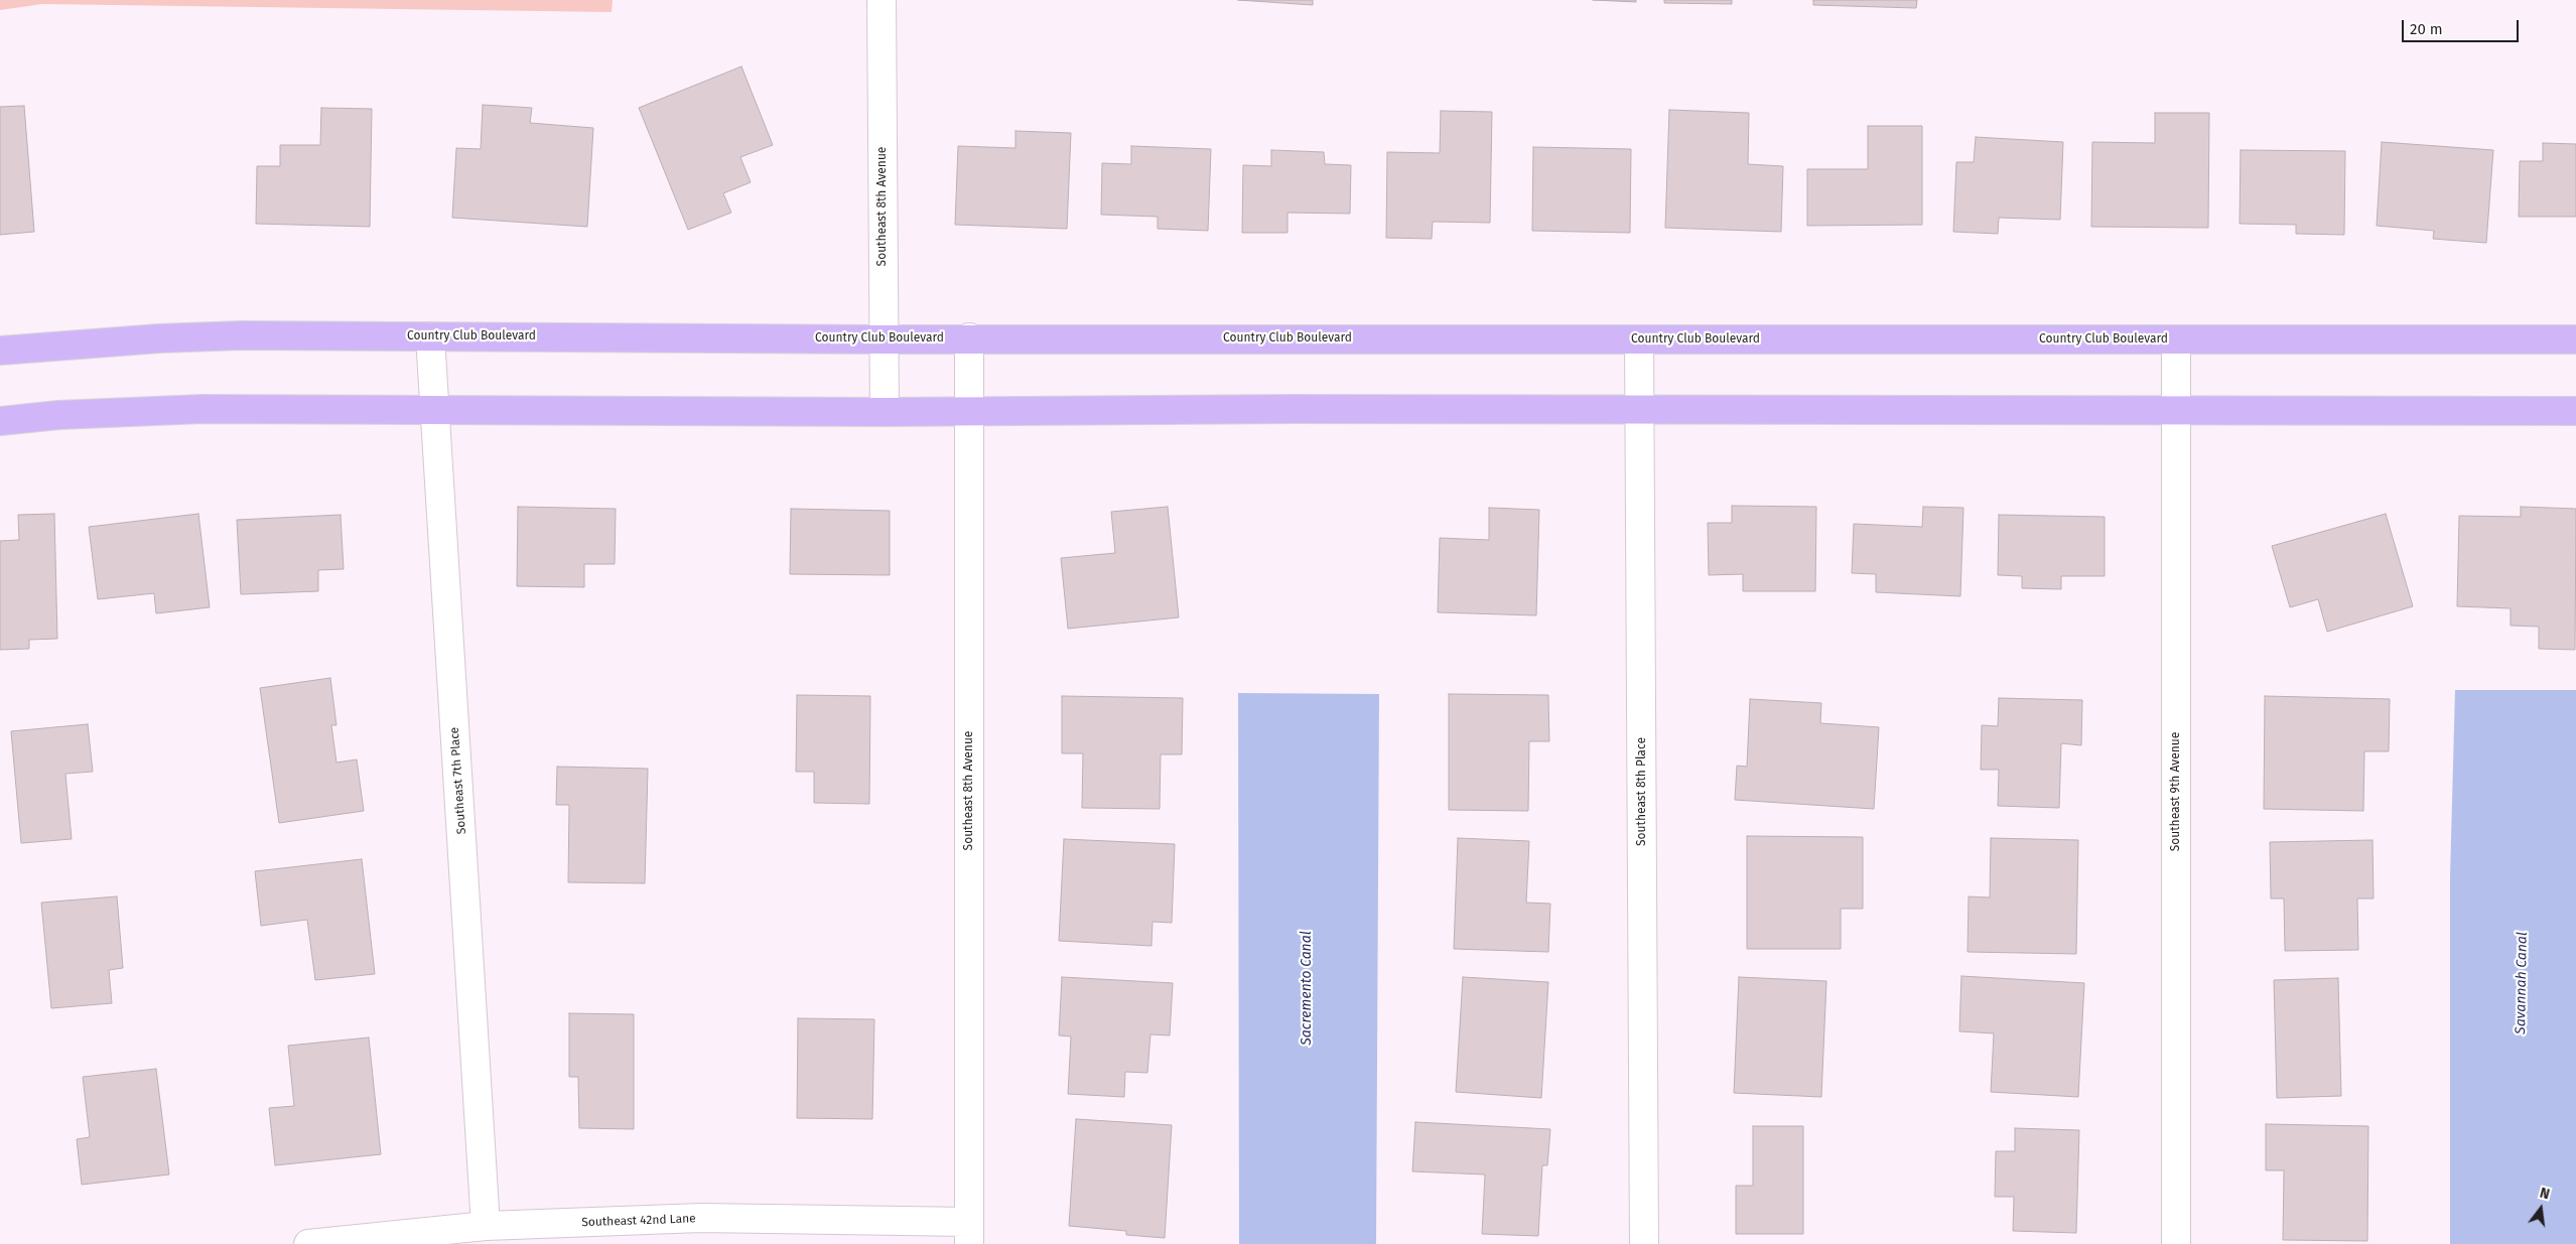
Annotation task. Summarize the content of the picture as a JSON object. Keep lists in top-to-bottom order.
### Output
{
  "streets": {
    "main road": ["Country Club Boulevard"],
    "street": [
      "Southeast 8th Avenue",
      "Southeast 7th Place",
      "Southeast 8th Place",
      "Southeast 9th Avenue",
      "Southeast 42nd Lane"
    ]
  },
  "crossings": [
    ["Southeast 8th Avenue", "Country Club Boulevard"],
    ["Southeast 8th Avenue", "Southeast 42nd Lane"],
    ["Country Club Boulevard", "Southeast 7th Place"],
    ["Country Club Boulevard", "Southeast 8th Place"],
    ["Country Club Boulevard", "Southeast 9th Avenue"],
    ["Southeast 7th Place", "Southeast 42nd Lane"]
  ],
  "water": ["Savannah Canal", "Sacremento Canal"],
  "scale_bar": "20 m",
  "north": "top"
}
